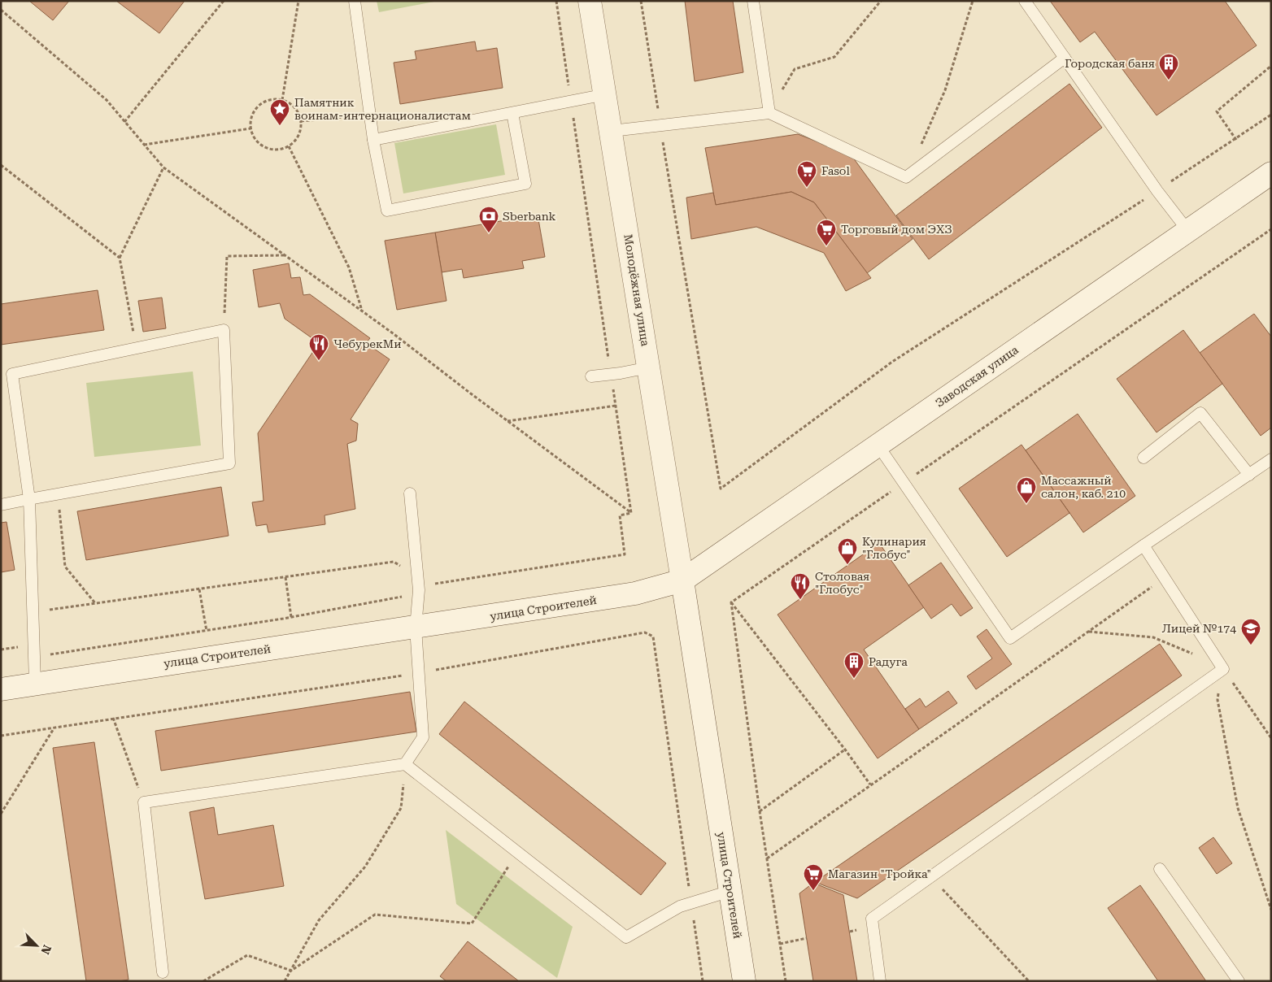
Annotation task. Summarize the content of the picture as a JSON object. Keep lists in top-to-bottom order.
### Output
{
  "streets": {
    "street": ["Молодёжная улица", "Заводская улица", "улица Строителей"]
  },
  "crossings": [
    ["Молодёжная улица", "Заводская улица"],
    ["Молодёжная улица", "улица Строителей"],
    ["Заводская улица", "улица Строителей"]
  ],
  "places": {
    "building": ["Городская баня", "Радуга"],
    "place": ["Памятник воинам-интернационалистам"],
    "supermarket": ["Fasol", "Торговый дом ЭХЗ", "Магазин \"Тройка\""],
    "bank": ["Sberbank"],
    "restaurant": ["ЧебурекМи", "Столовая \"Глобус\""],
    "shop": ["Массажный салон, каб. 210", "Кулинария \"Глобус\""],
    "school or university": ["Лицей №174"]
  },
  "north": "bottom right"
}
